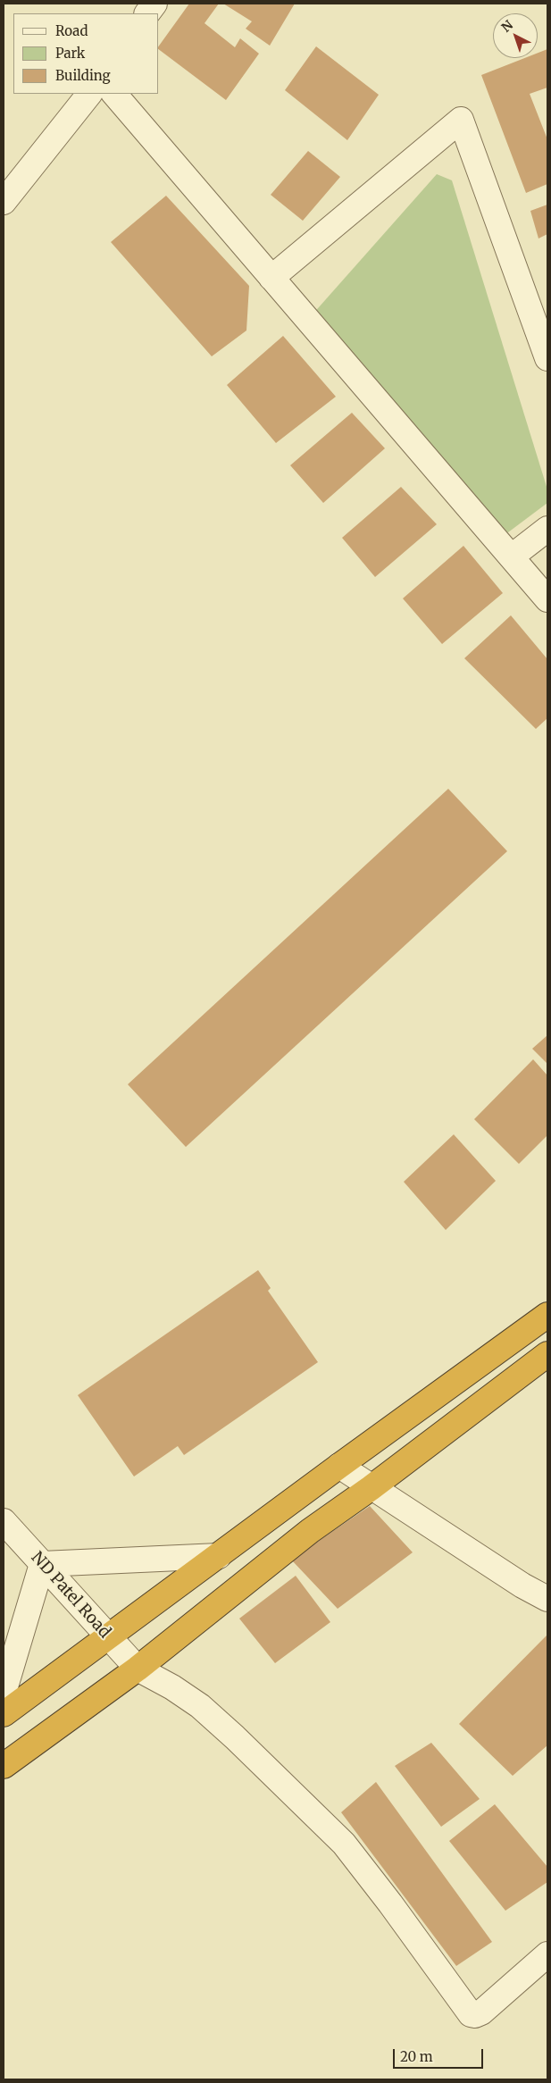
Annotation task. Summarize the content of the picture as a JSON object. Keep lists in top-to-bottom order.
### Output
{
  "streets": {
    "street": ["ND Patel Road"]
  },
  "legend": ["Road", "Park", "Building"],
  "scale_bar": "20 m",
  "north": "top left"
}
